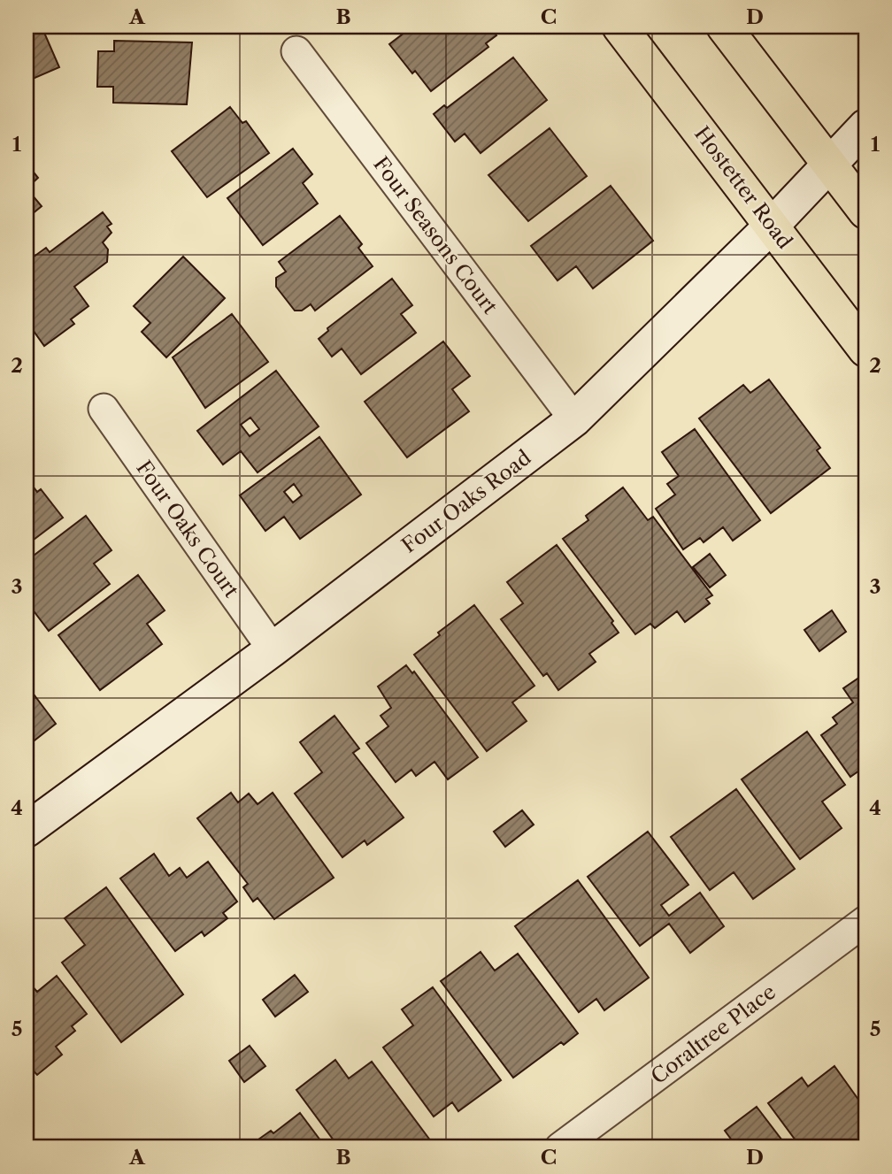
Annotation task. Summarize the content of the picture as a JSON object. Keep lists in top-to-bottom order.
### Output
{
  "streets": {
    "main road": ["Hostetter Road"],
    "street": [
      "Four Seasons Court",
      "Four Oaks Road",
      "Four Oaks Court",
      "Coraltree Place"
    ]
  },
  "crossings": [
    ["Hostetter Road", "Four Oaks Road"],
    ["Four Seasons Court", "Four Oaks Road"],
    ["Four Oaks Road", "Four Oaks Court"]
  ],
  "grid": {
    "columns": [
      "A",
      "B",
      "C",
      "D"
    ],
    "rows": [
      "1",
      "2",
      "3",
      "4",
      "5"
    ]
  }
}
